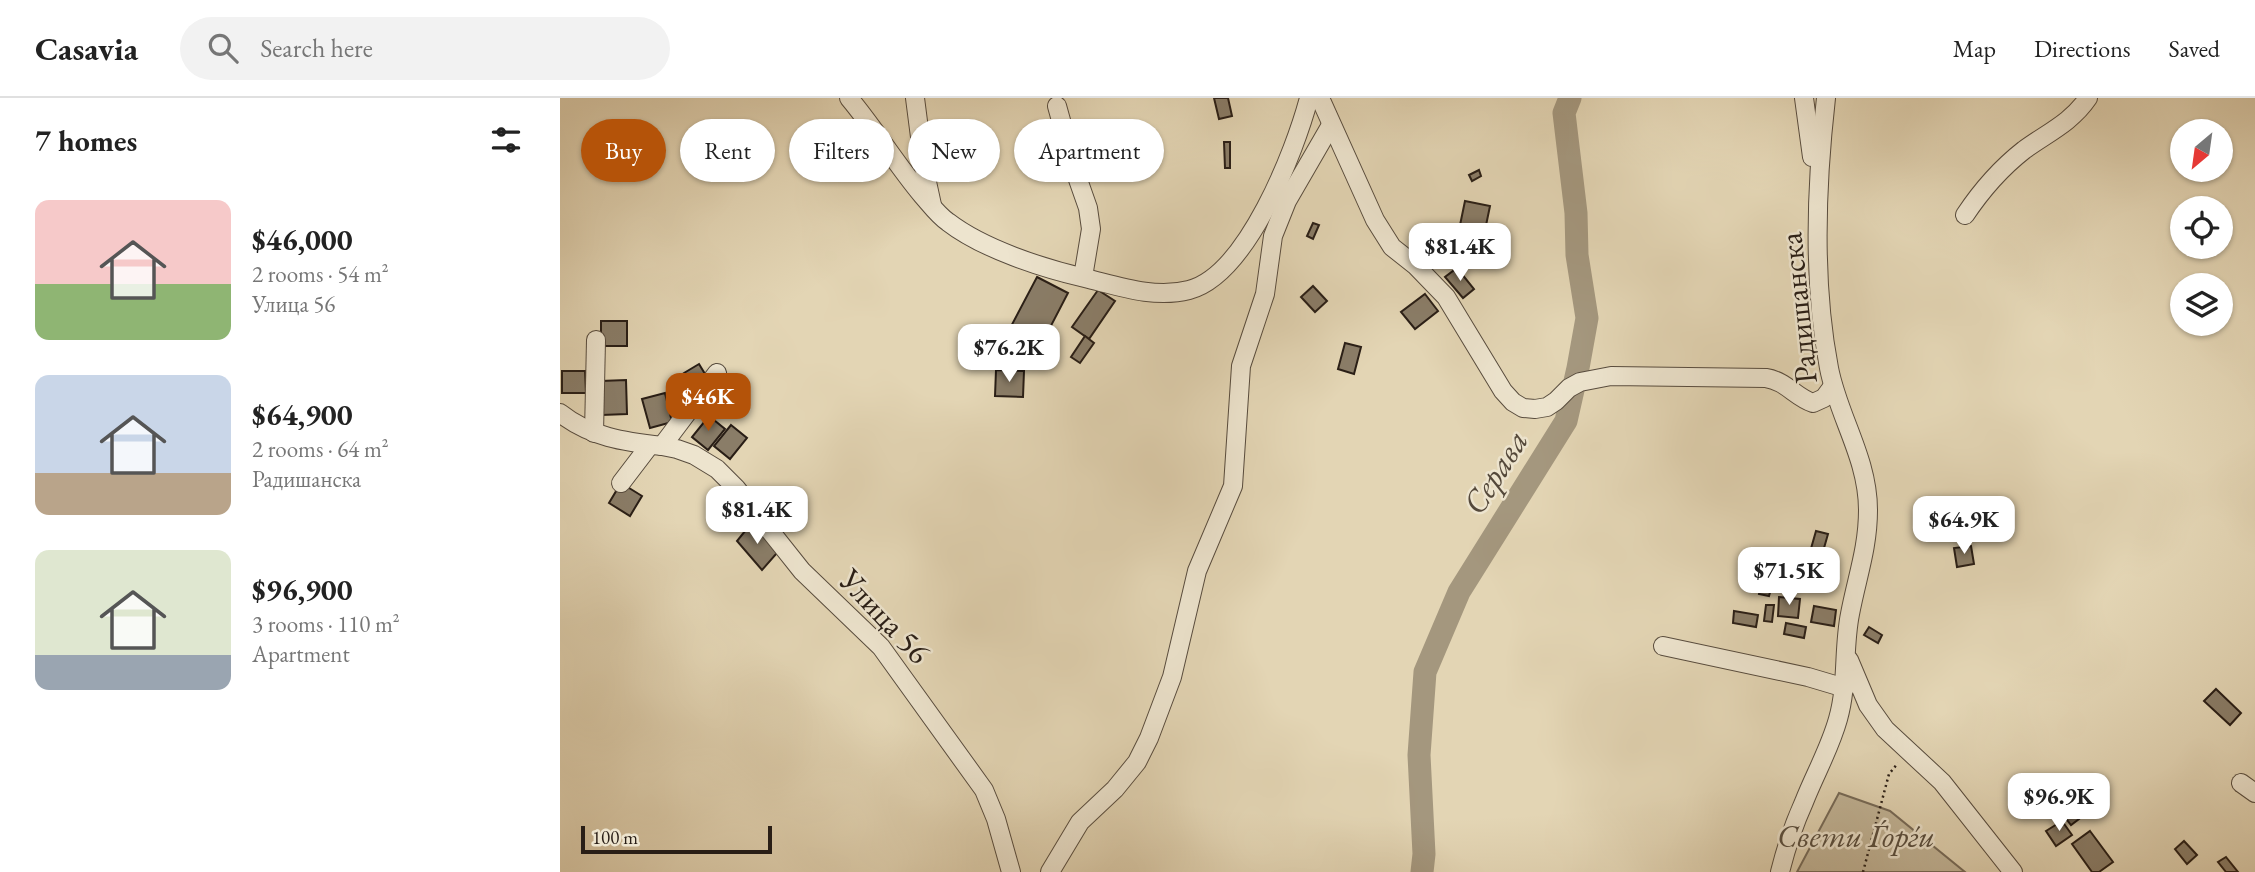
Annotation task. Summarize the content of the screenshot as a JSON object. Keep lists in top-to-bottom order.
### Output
{
  "streets": {
    "street": ["Радишанска", "Улица 56"]
  },
  "water": ["Серава"],
  "parks": ["Свети Ѓорѓи"],
  "scale_bar": "100 m",
  "north": "bottom left",
  "page": {
    "header": "Casavia",
    "search": "Search here",
    "nav": ["Map", "Directions", "Saved"],
    "heading": "7 homes",
    "chip": [
      "Buy",
      "Rent",
      "Filters",
      "New",
      "Apartment"
    ],
    "list": [
      {
        "name": "$46,000",
        "note": "2 rooms · 54 m² · Улица 56"
      },
      {
        "name": "$64,900",
        "note": "2 rooms · 64 m² · Радишанска"
      },
      {
        "name": "$96,900",
        "note": "3 rooms · 110 m² · Apartment"
      }
    ],
    "price": [
      "$81.4K",
      "$76.2K",
      "$46K",
      "$81.4K",
      "$64.9K",
      "$71.5K",
      "$96.9K"
    ],
    "scale": "100 m"
  }
}
